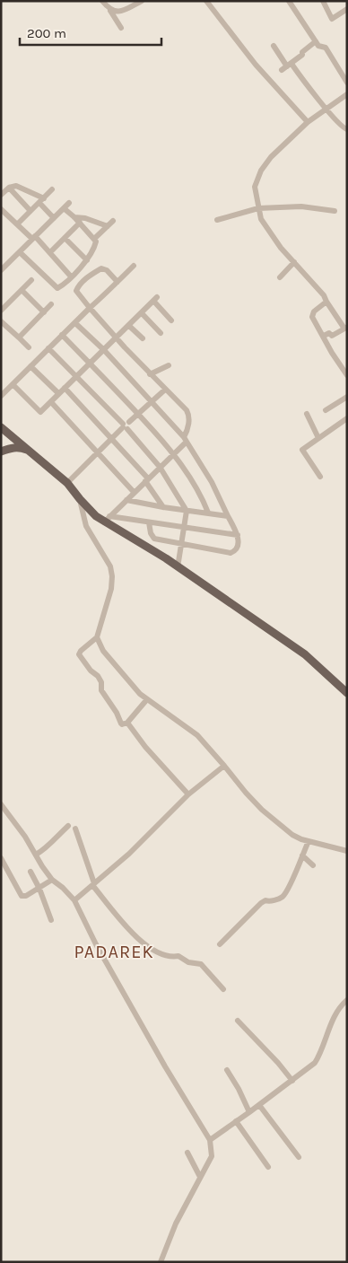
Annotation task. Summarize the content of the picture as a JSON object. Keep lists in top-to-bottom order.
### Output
{
  "districts": ["PADAREK"],
  "scale_bar": "200 m"
}
